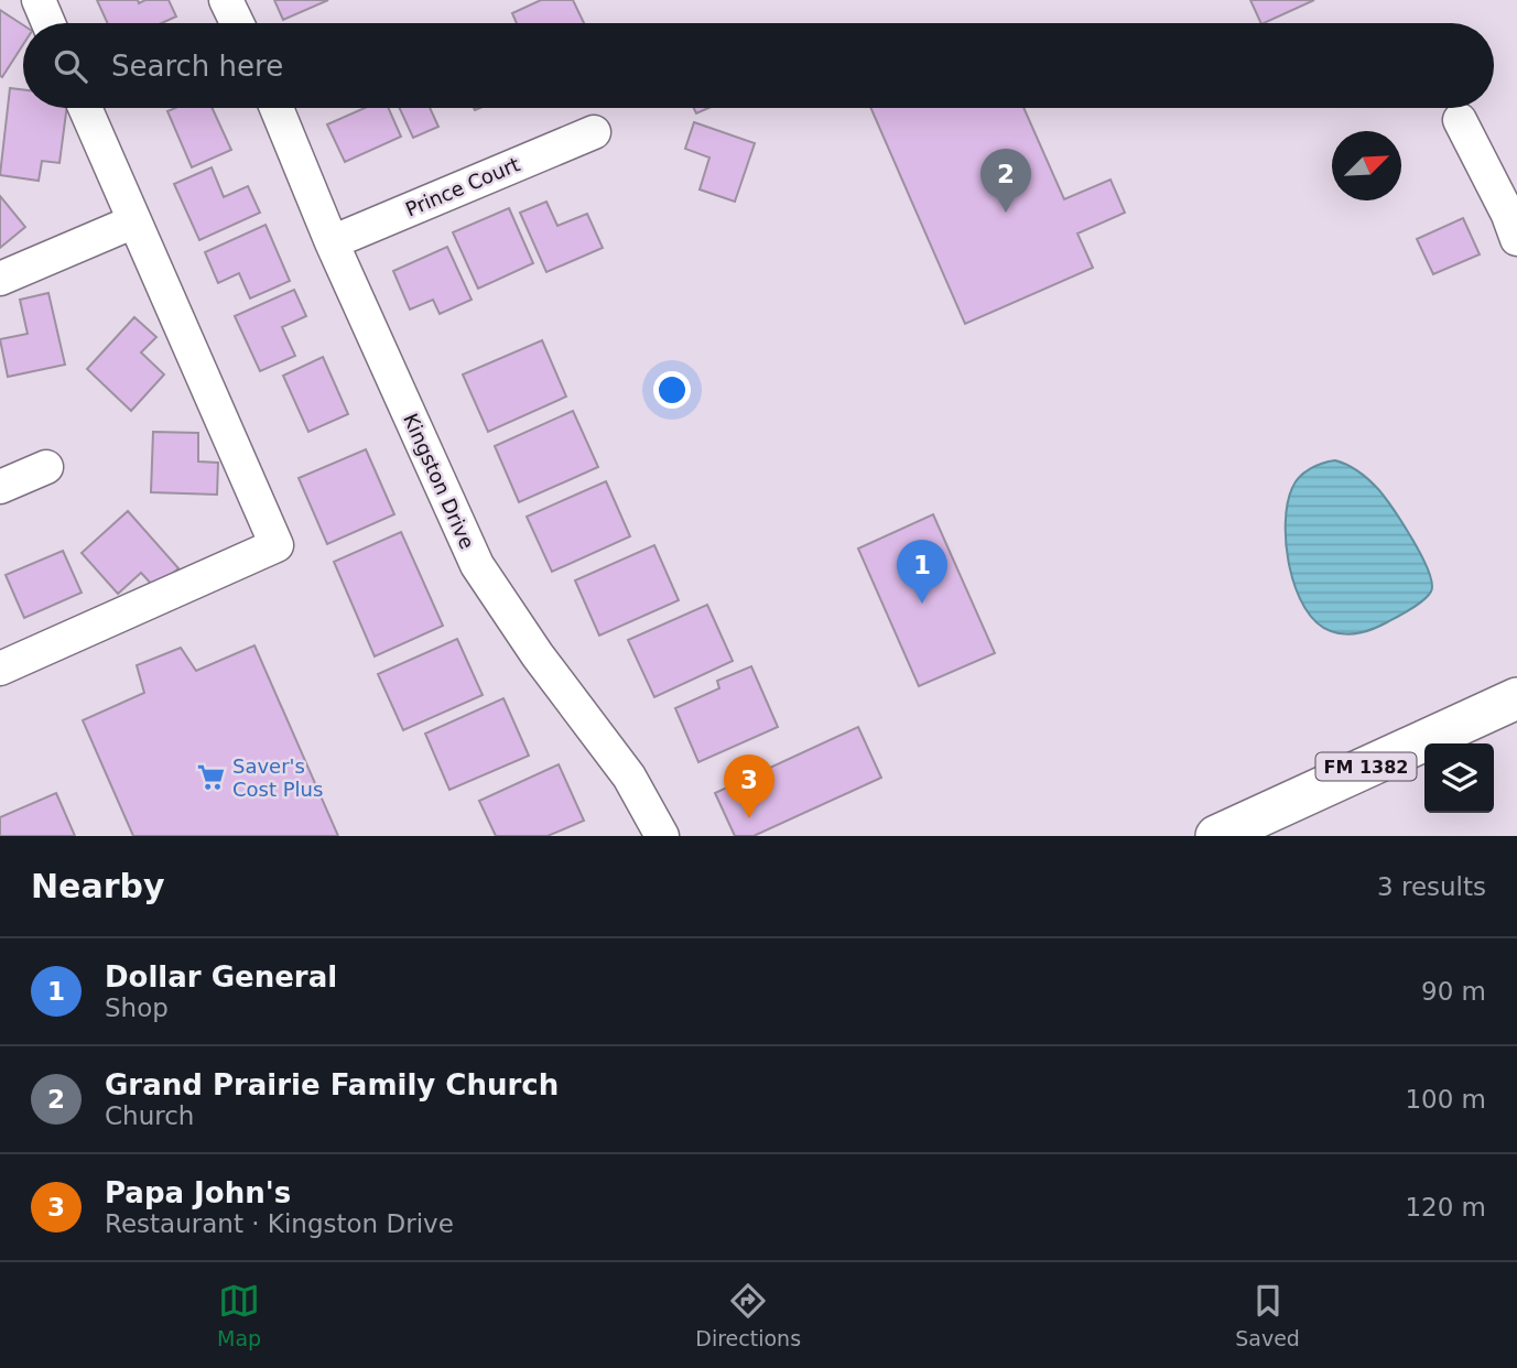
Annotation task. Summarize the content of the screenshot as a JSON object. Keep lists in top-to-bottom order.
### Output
{
  "streets": {
    "main road": ["FM 1382"],
    "street": ["Prince Court", "Kingston Drive"]
  },
  "crossings": [
    ["Prince Court", "Kingston Drive"]
  ],
  "places": {
    "supermarket": ["Saver's Cost Plus"]
  },
  "north": "top right",
  "page": {
    "search": "Search here",
    "pins": ["2", "1", "3"],
    "heading": ["Nearby", "3 results"],
    "list": [
      {
        "mark": "1",
        "name": "Dollar General",
        "note": "Shop",
        "value": "90 m"
      },
      {
        "mark": "2",
        "name": "Grand Prairie Family Church",
        "note": "Church",
        "value": "100 m"
      },
      {
        "mark": "3",
        "name": "Papa John's",
        "note": "Restaurant · Kingston Drive",
        "value": "120 m"
      }
    ],
    "nav": ["Map", "Directions", "Saved"]
  }
}
